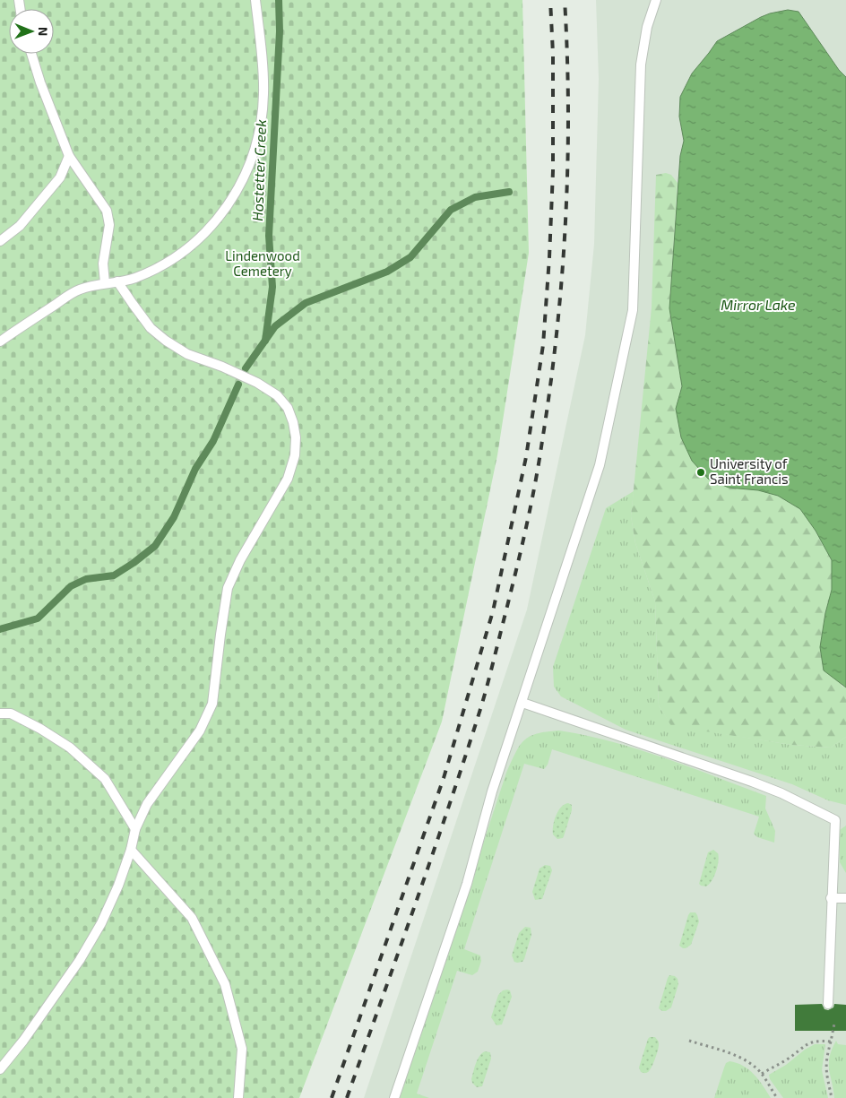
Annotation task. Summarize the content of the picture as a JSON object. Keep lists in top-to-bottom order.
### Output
{
  "water": ["Hostetter Creek", "Mirror Lake"],
  "parks": ["Lindenwood Cemetery"],
  "places": ["University of Saint Francis"],
  "north": "right"
}
